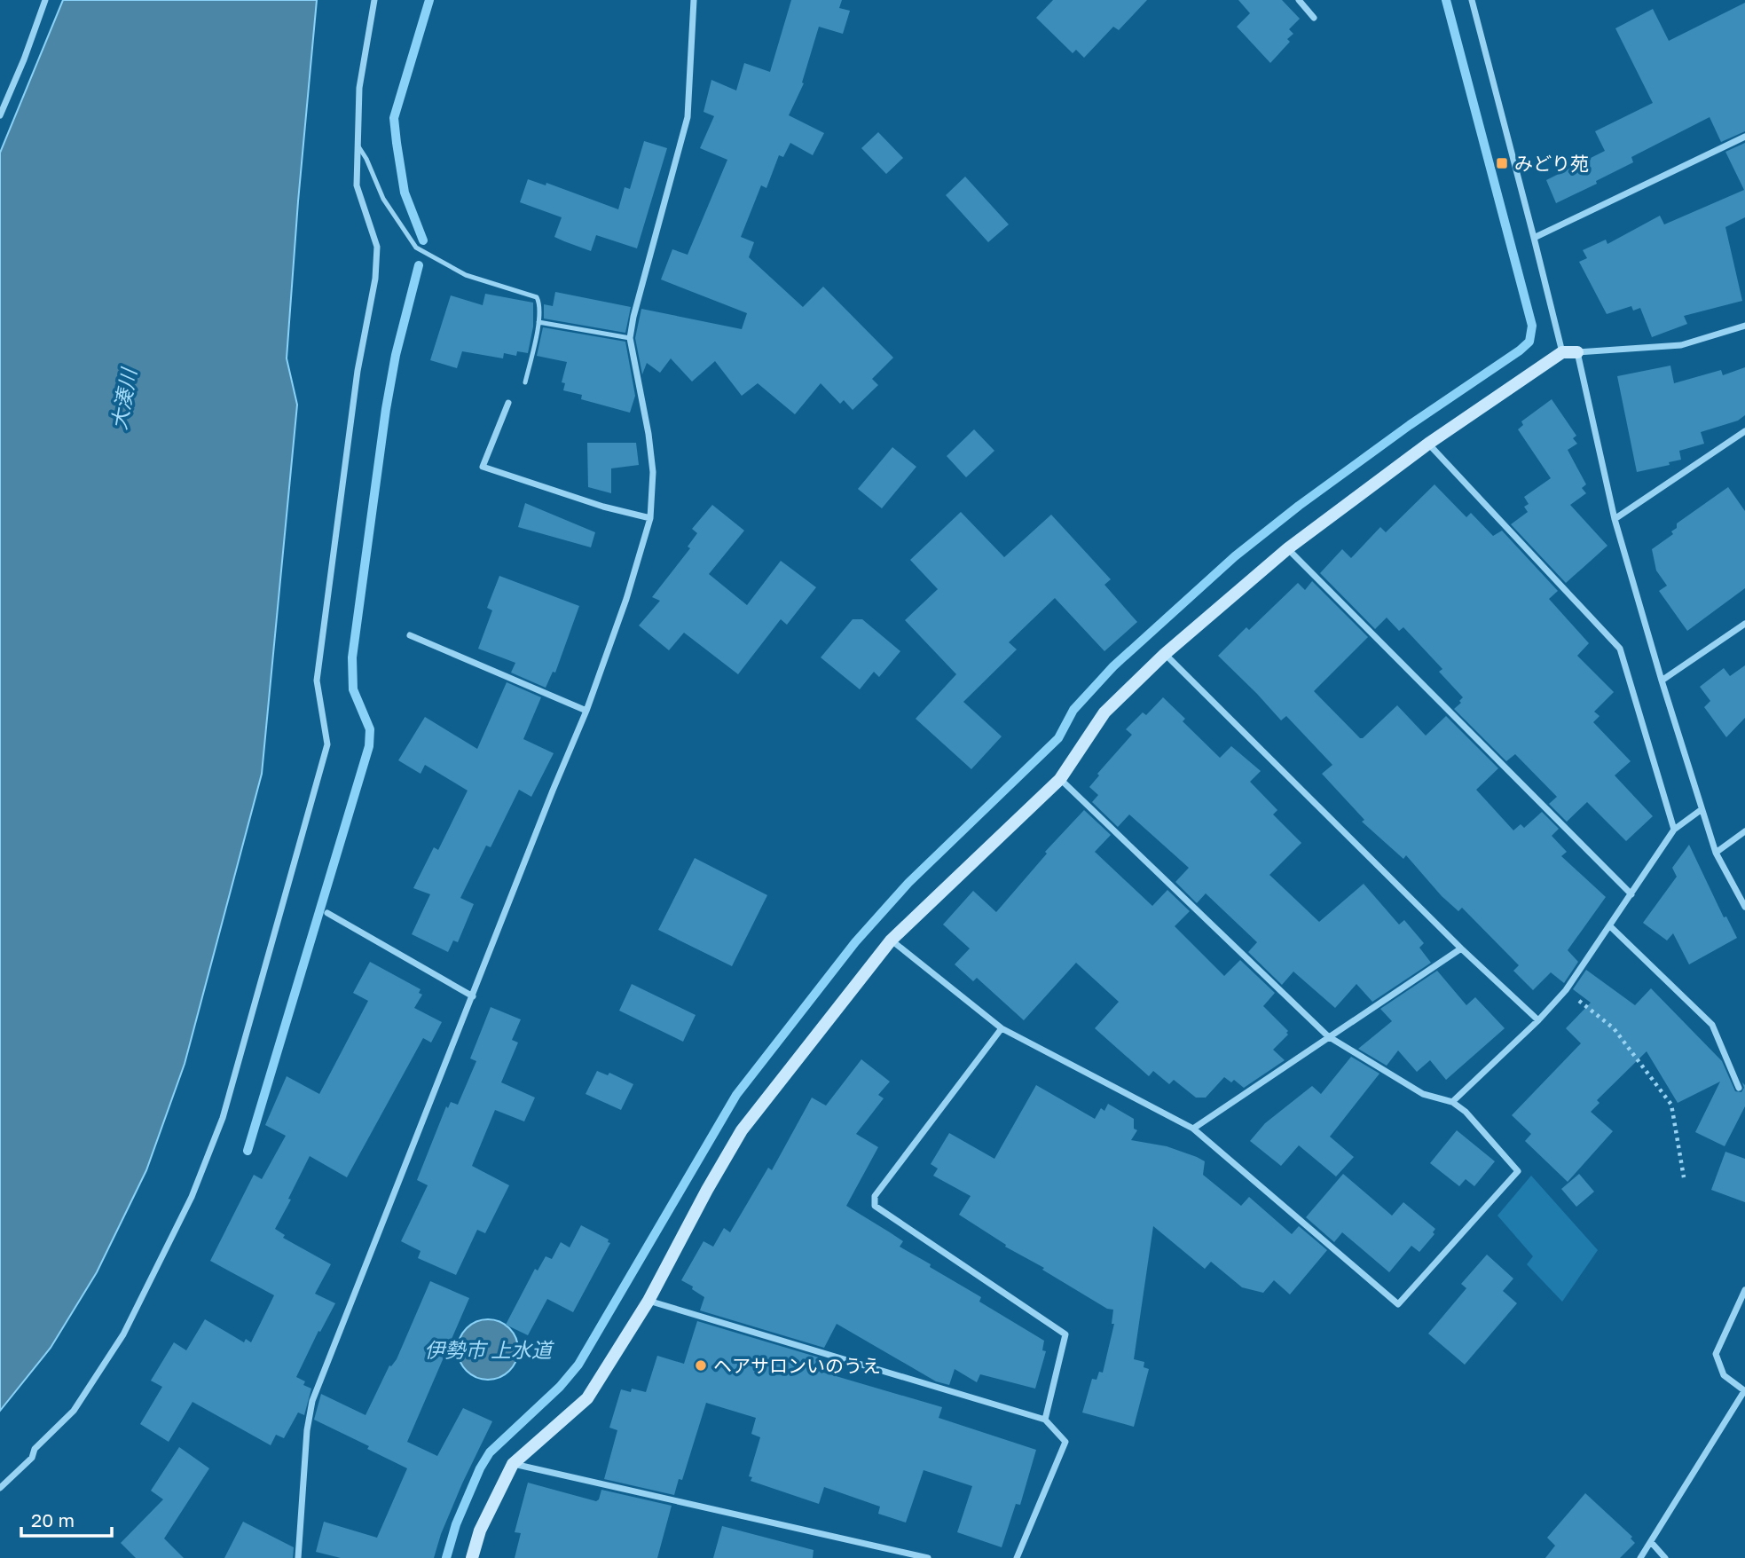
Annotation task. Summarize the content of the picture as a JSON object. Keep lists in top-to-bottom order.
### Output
{
  "water": ["大湊川", "伊勢市 上水道"],
  "places": {
    "transit": ["みどり苑"],
    "other": ["ヘアサロンいのうえ"]
  },
  "scale_bar": "20 m"
}
